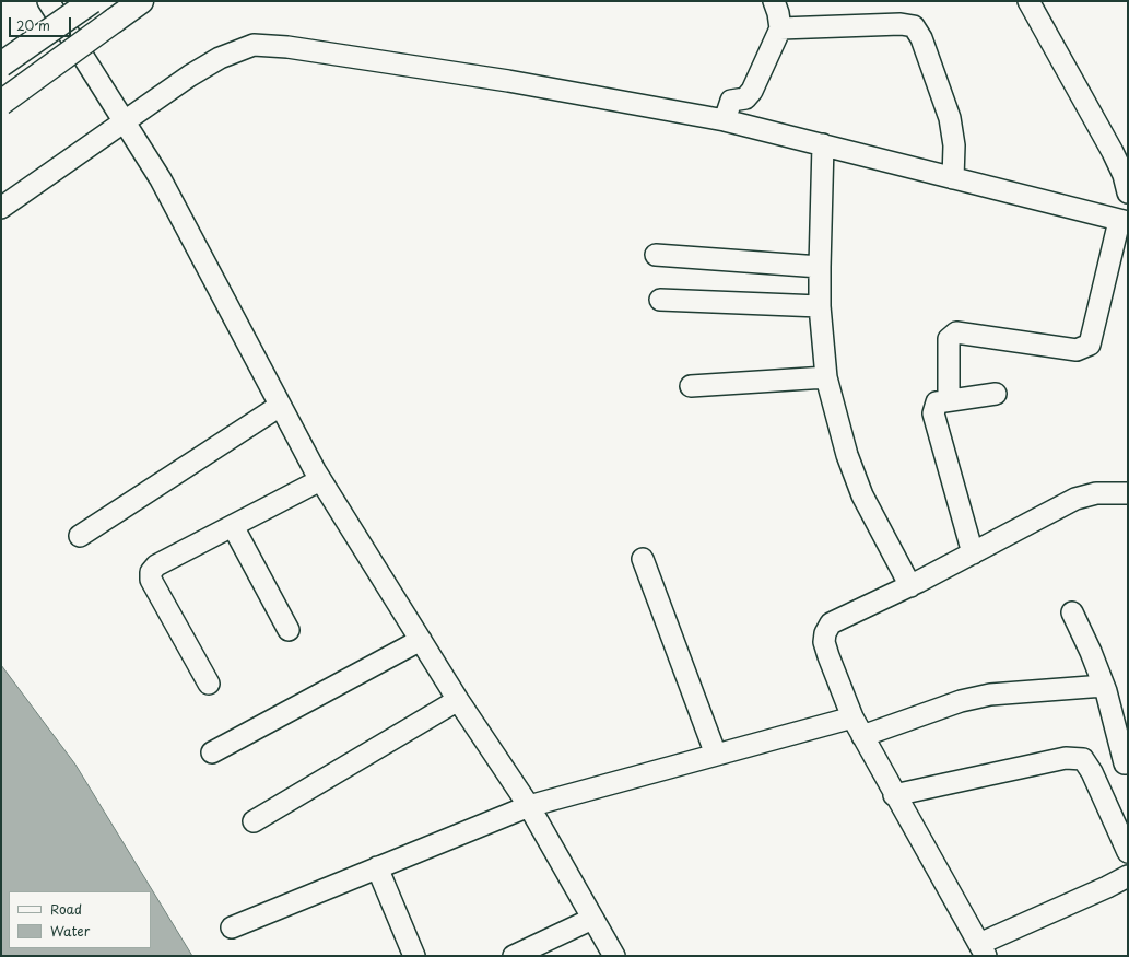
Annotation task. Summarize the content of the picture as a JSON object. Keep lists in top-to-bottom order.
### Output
{
  "legend": ["Road", "Water"],
  "scale_bar": "20 m"
}
